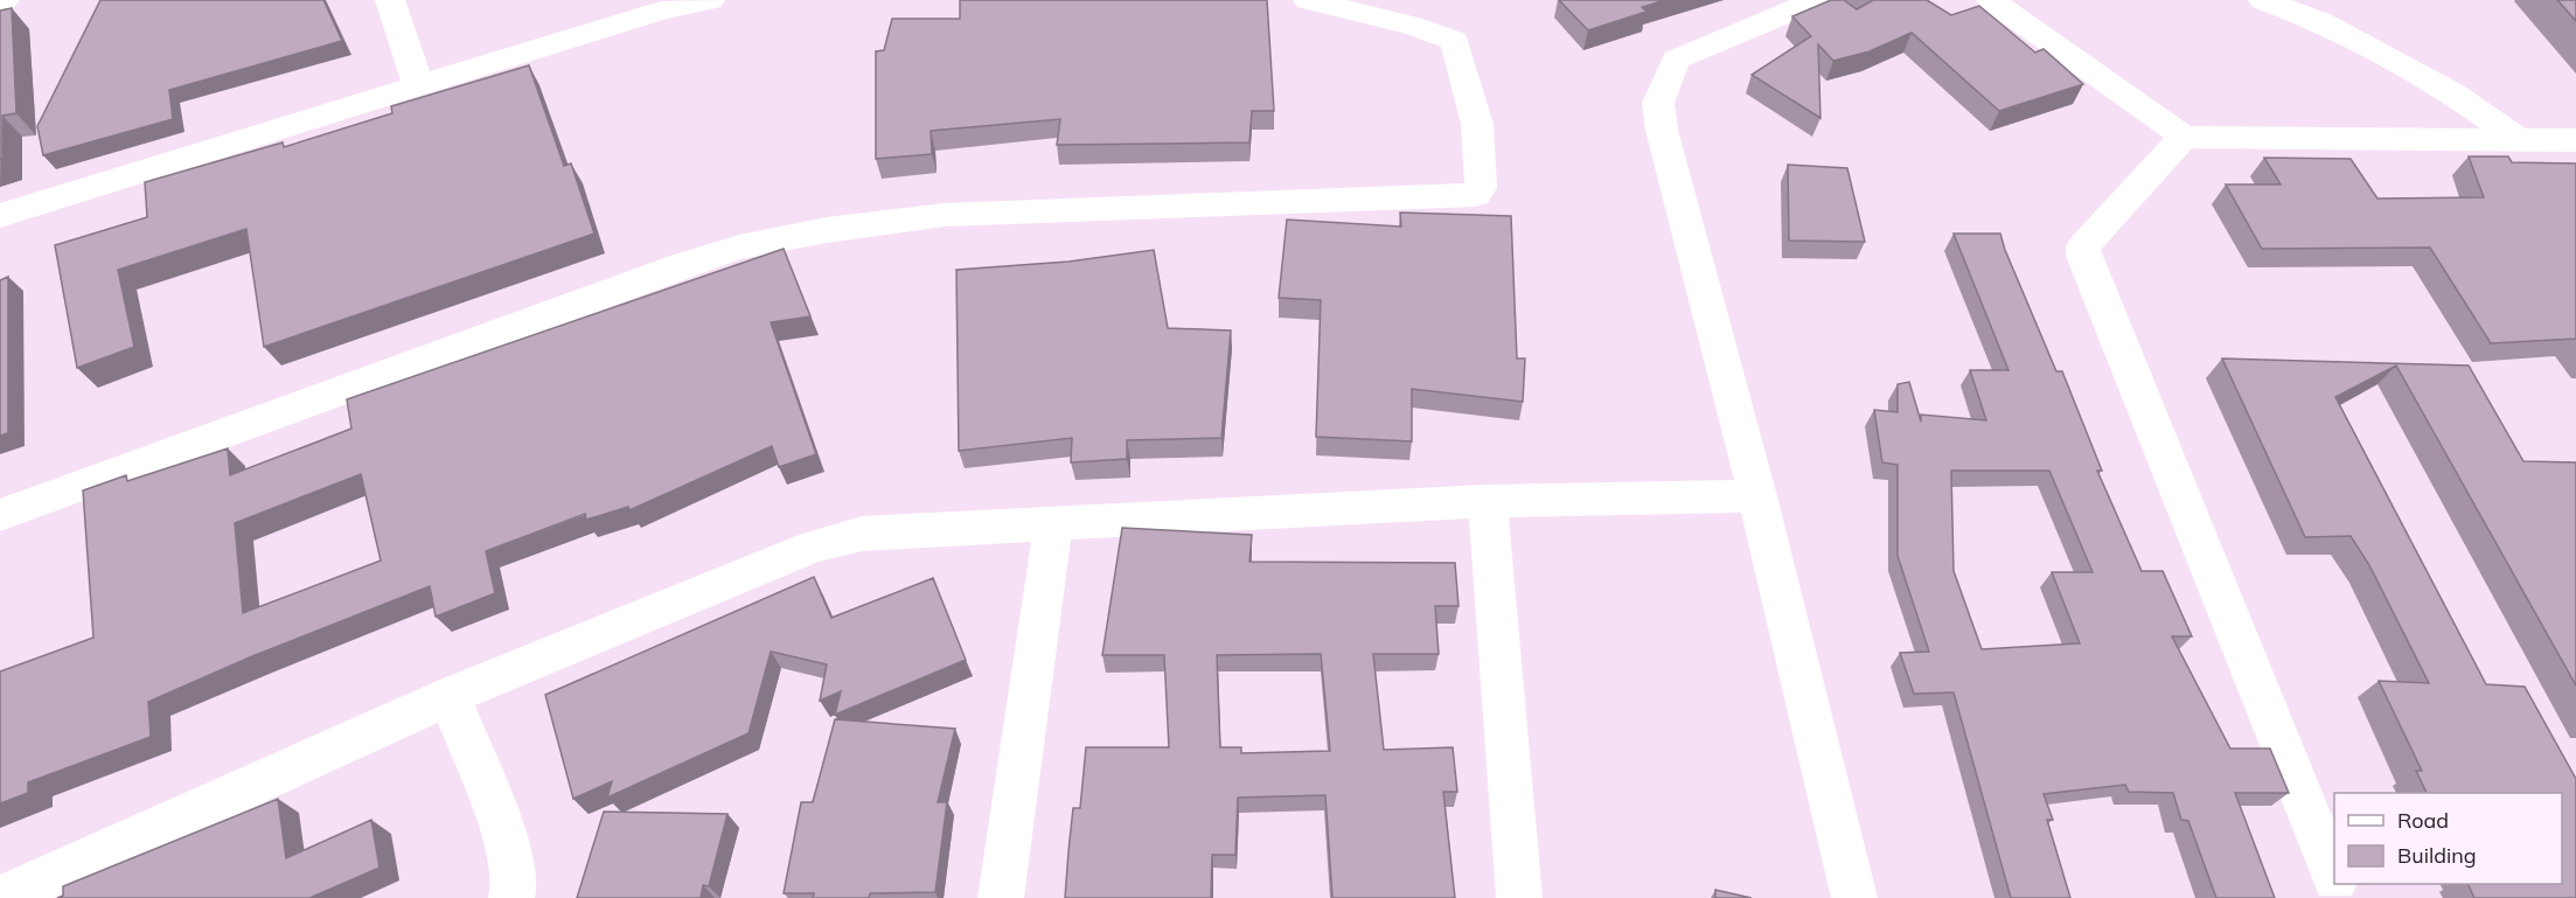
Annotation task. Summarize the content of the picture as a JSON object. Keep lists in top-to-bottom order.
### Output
{
  "legend": ["Road", "Building"]
}
